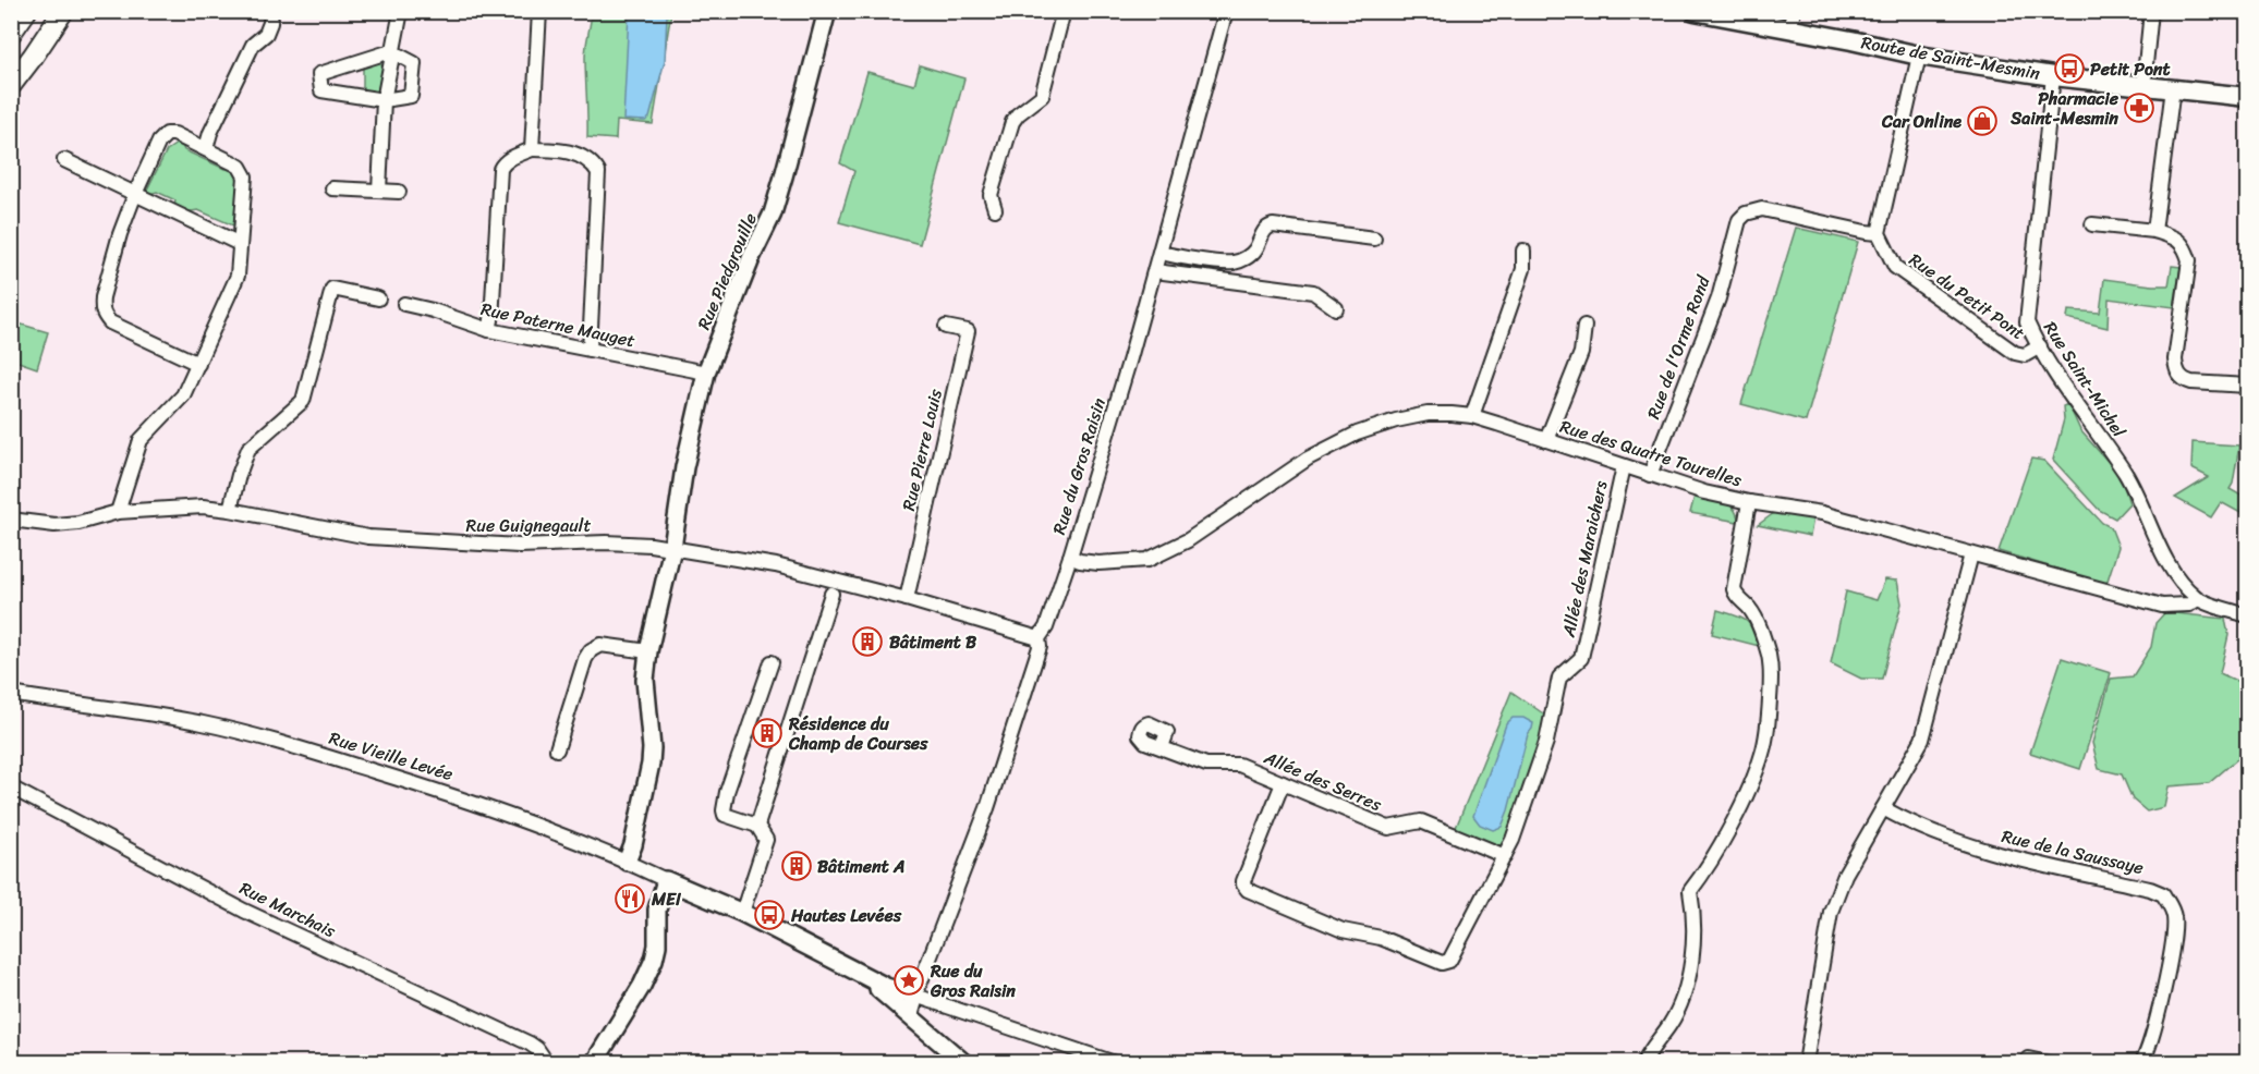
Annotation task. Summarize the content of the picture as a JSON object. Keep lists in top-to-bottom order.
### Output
{
  "streets": {
    "main road": ["Route de Saint-Mesmin"],
    "street": [
      "Rue Piedgrouille",
      "Rue du Petit Pont",
      "Rue Paterne Mauget",
      "Rue de l'Orme Rond",
      "Rue Saint-Michel",
      "Rue Pierre Louis",
      "Rue des Quatre Tourelles",
      "Rue du Gros Raisin",
      "Rue Guignegault",
      "Allée des Maraichers",
      "Rue Vieille Levée",
      "Allée des Serres",
      "Rue de la Saussaye",
      "Rue Marchais"
    ]
  },
  "crossings": [
    ["Route de Saint-Mesmin", "Rue Saint-Michel"],
    ["Rue Piedgrouille", "Rue Paterne Mauget"],
    ["Rue Piedgrouille", "Rue Guignegault"],
    ["Rue Piedgrouille", "Rue Vieille Levée"],
    ["Rue du Petit Pont", "Rue de l'Orme Rond"],
    ["Rue du Petit Pont", "Rue Saint-Michel"],
    ["Rue de l'Orme Rond", "Rue des Quatre Tourelles"],
    ["Rue Saint-Michel", "Rue des Quatre Tourelles"],
    ["Rue Pierre Louis", "Rue Guignegault"],
    ["Rue des Quatre Tourelles", "Rue du Gros Raisin"],
    ["Rue des Quatre Tourelles", "Allée des Maraichers"],
    ["Rue du Gros Raisin", "Rue Guignegault"],
    ["Rue du Gros Raisin", "Rue Vieille Levée"],
    ["Allée des Maraichers", "Allée des Serres"]
  ],
  "places": {
    "bus stop": ["Petit Pont", "Hautes Levées"],
    "pharmacy": ["Pharmacie Saint-Mesmin"],
    "shop": ["Car Online"],
    "building": ["Bâtiment B", "Résidence du Champ de Courses", "Bâtiment A"],
    "restaurant": ["MEI"],
    "place": ["Rue du Gros Raisin"]
  }
}
